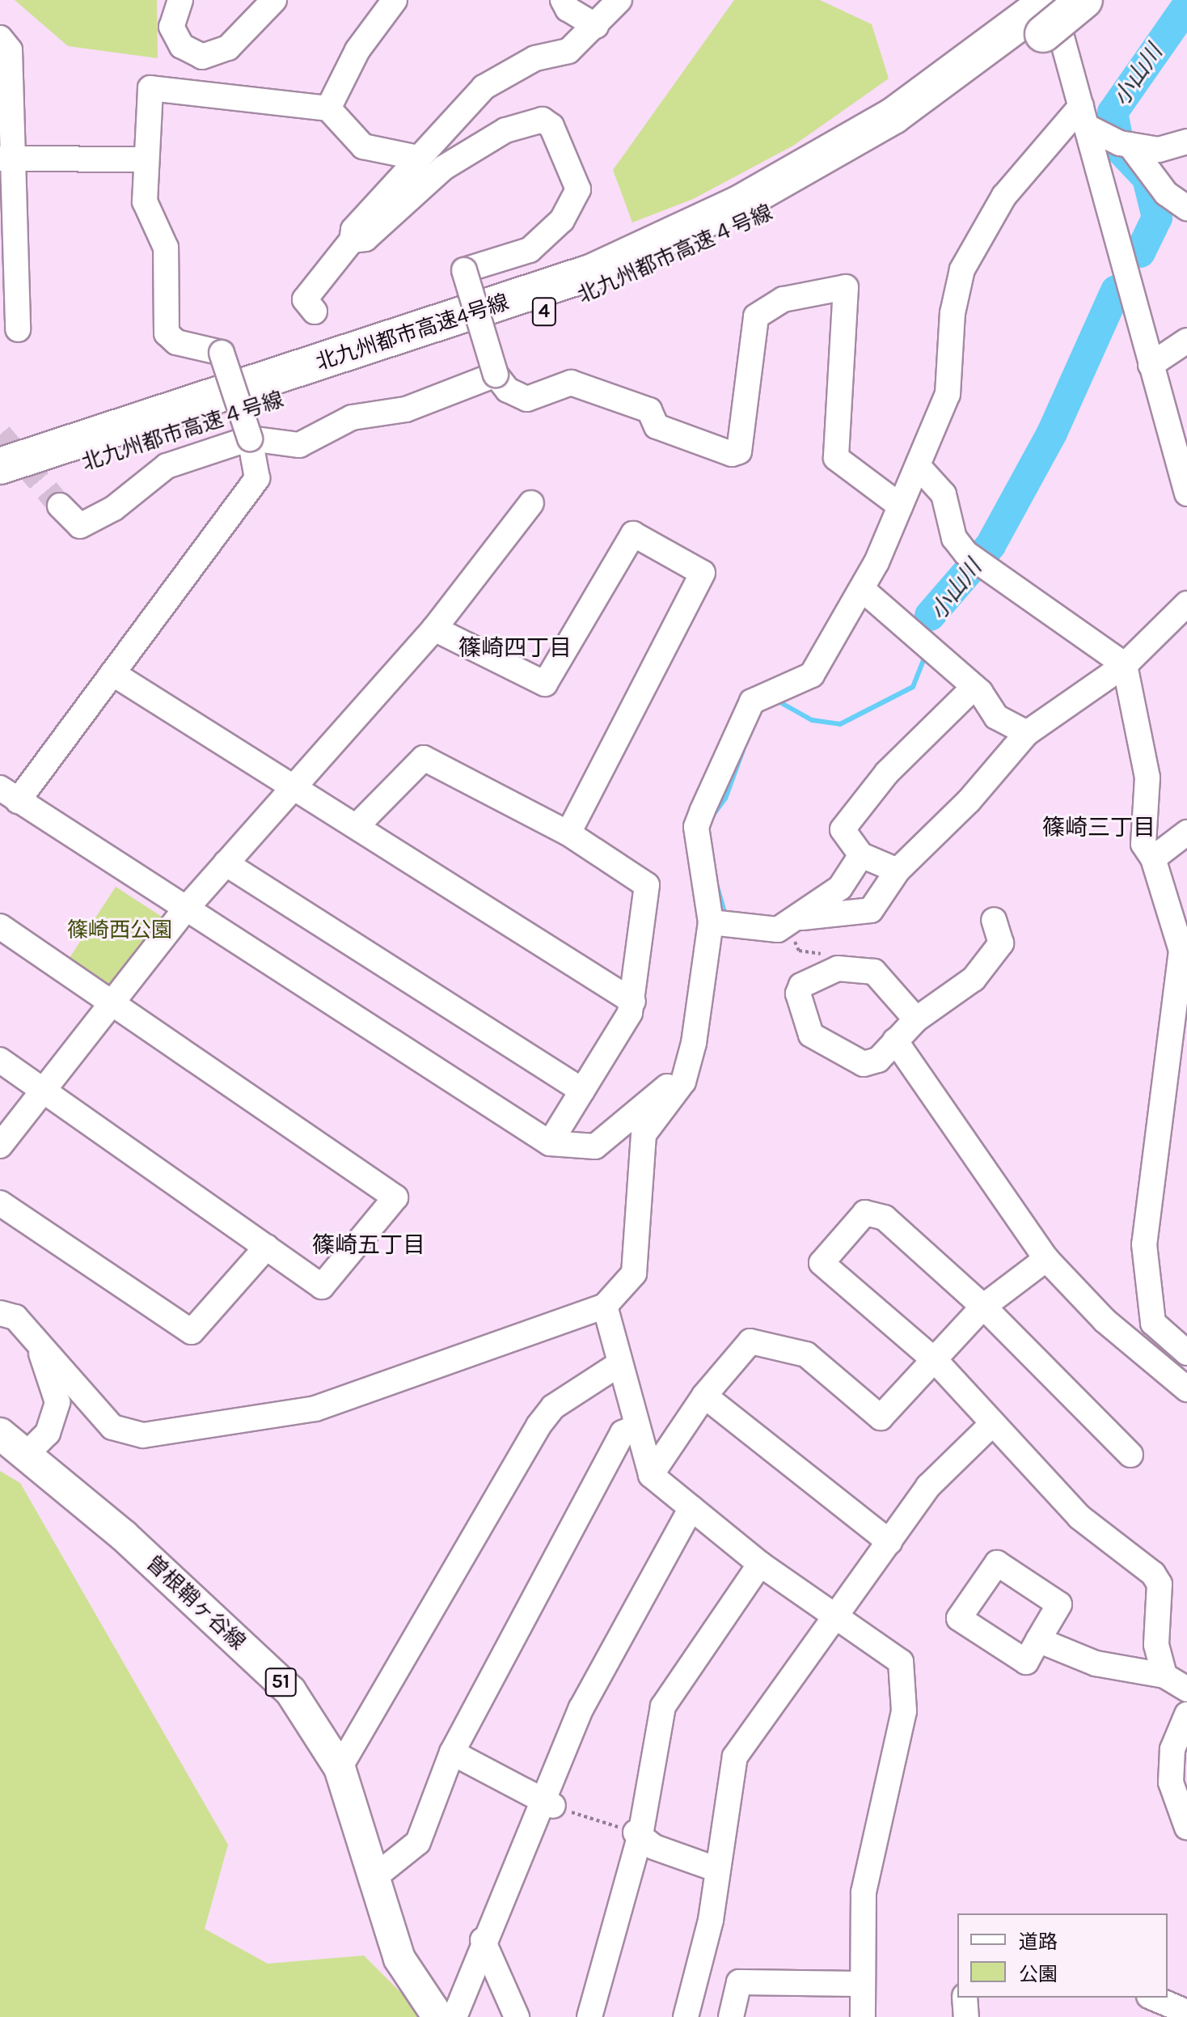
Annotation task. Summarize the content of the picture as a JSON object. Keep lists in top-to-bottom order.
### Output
{
  "streets": {
    "highway": ["北九州都市高速４号線", "4", "北九州都市高速4号線"],
    "main road": ["曽根鞘ヶ谷線", "51"]
  },
  "crossings": [
    ["北九州都市高速４号線", "北九州都市高速4号線"]
  ],
  "districts": ["篠崎四丁目", "篠崎三丁目", "篠崎五丁目"],
  "water": ["小山川"],
  "parks": ["篠崎西公園"],
  "legend": ["道路", "公園"]
}
